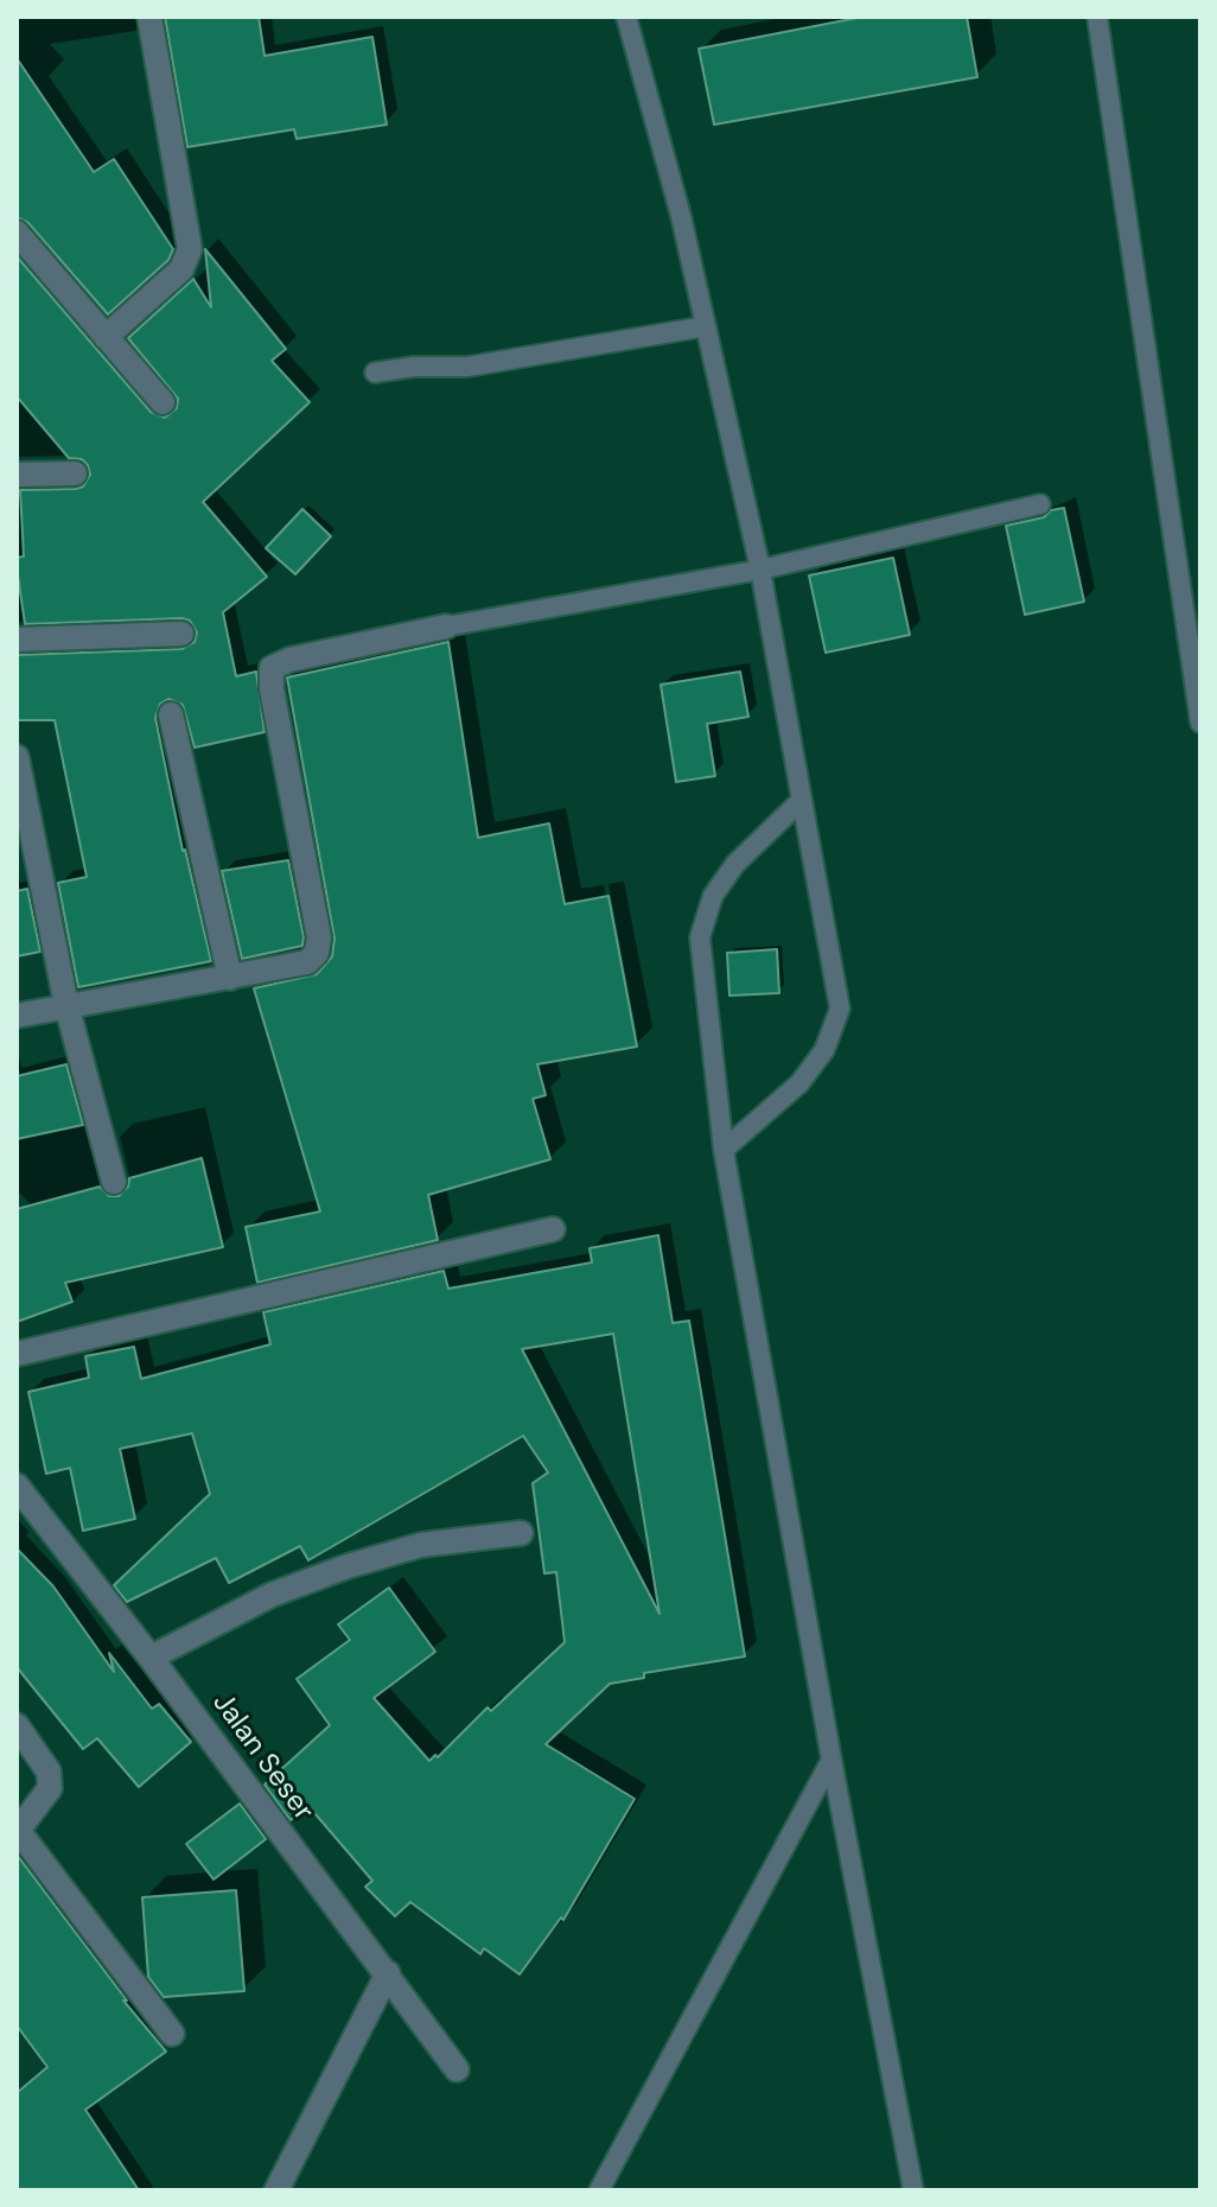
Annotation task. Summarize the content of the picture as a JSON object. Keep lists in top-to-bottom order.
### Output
{
  "streets": {
    "street": ["Jalan Seser"]
  }
}
